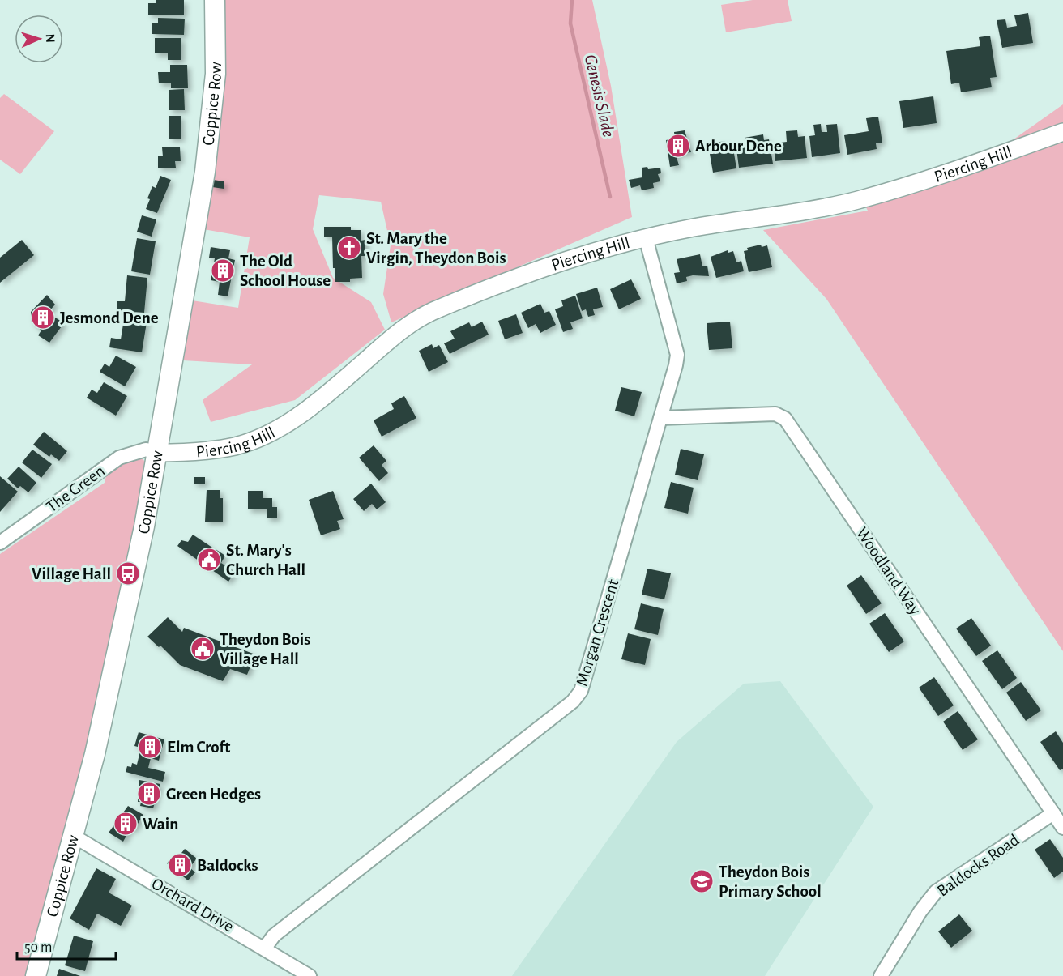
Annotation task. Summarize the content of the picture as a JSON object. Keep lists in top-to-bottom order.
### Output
{
  "streets": {
    "main road": ["Coppice Row"],
    "street": [
      "Piercing Hill",
      "The Green",
      "Woodland Way",
      "Morgan Crescent",
      "Baldocks Road",
      "Orchard Drive"
    ]
  },
  "crossings": [
    ["Coppice Row", "Piercing Hill"],
    ["Coppice Row", "The Green"],
    ["Coppice Row", "Orchard Drive"],
    ["Piercing Hill", "The Green"],
    ["Piercing Hill", "Morgan Crescent"],
    ["Woodland Way", "Morgan Crescent"],
    ["Woodland Way", "Baldocks Road"],
    ["Morgan Crescent", "Orchard Drive"]
  ],
  "water": ["Genesis Slade"],
  "places": {
    "building": [
      "Arbour Dene",
      "The Old School House",
      "Jesmond Dene",
      "Elm Croft",
      "Green Hedges",
      "Wain",
      "Baldocks"
    ],
    "church": ["St. Mary the Virgin, Theydon Bois"],
    "public building": ["St. Mary's Church Hall", "Theydon Bois Village Hall"],
    "bus stop": ["Village Hall"],
    "school or university": ["Theydon Bois Primary School"]
  },
  "scale_bar": "50 m",
  "north": "right"
}
